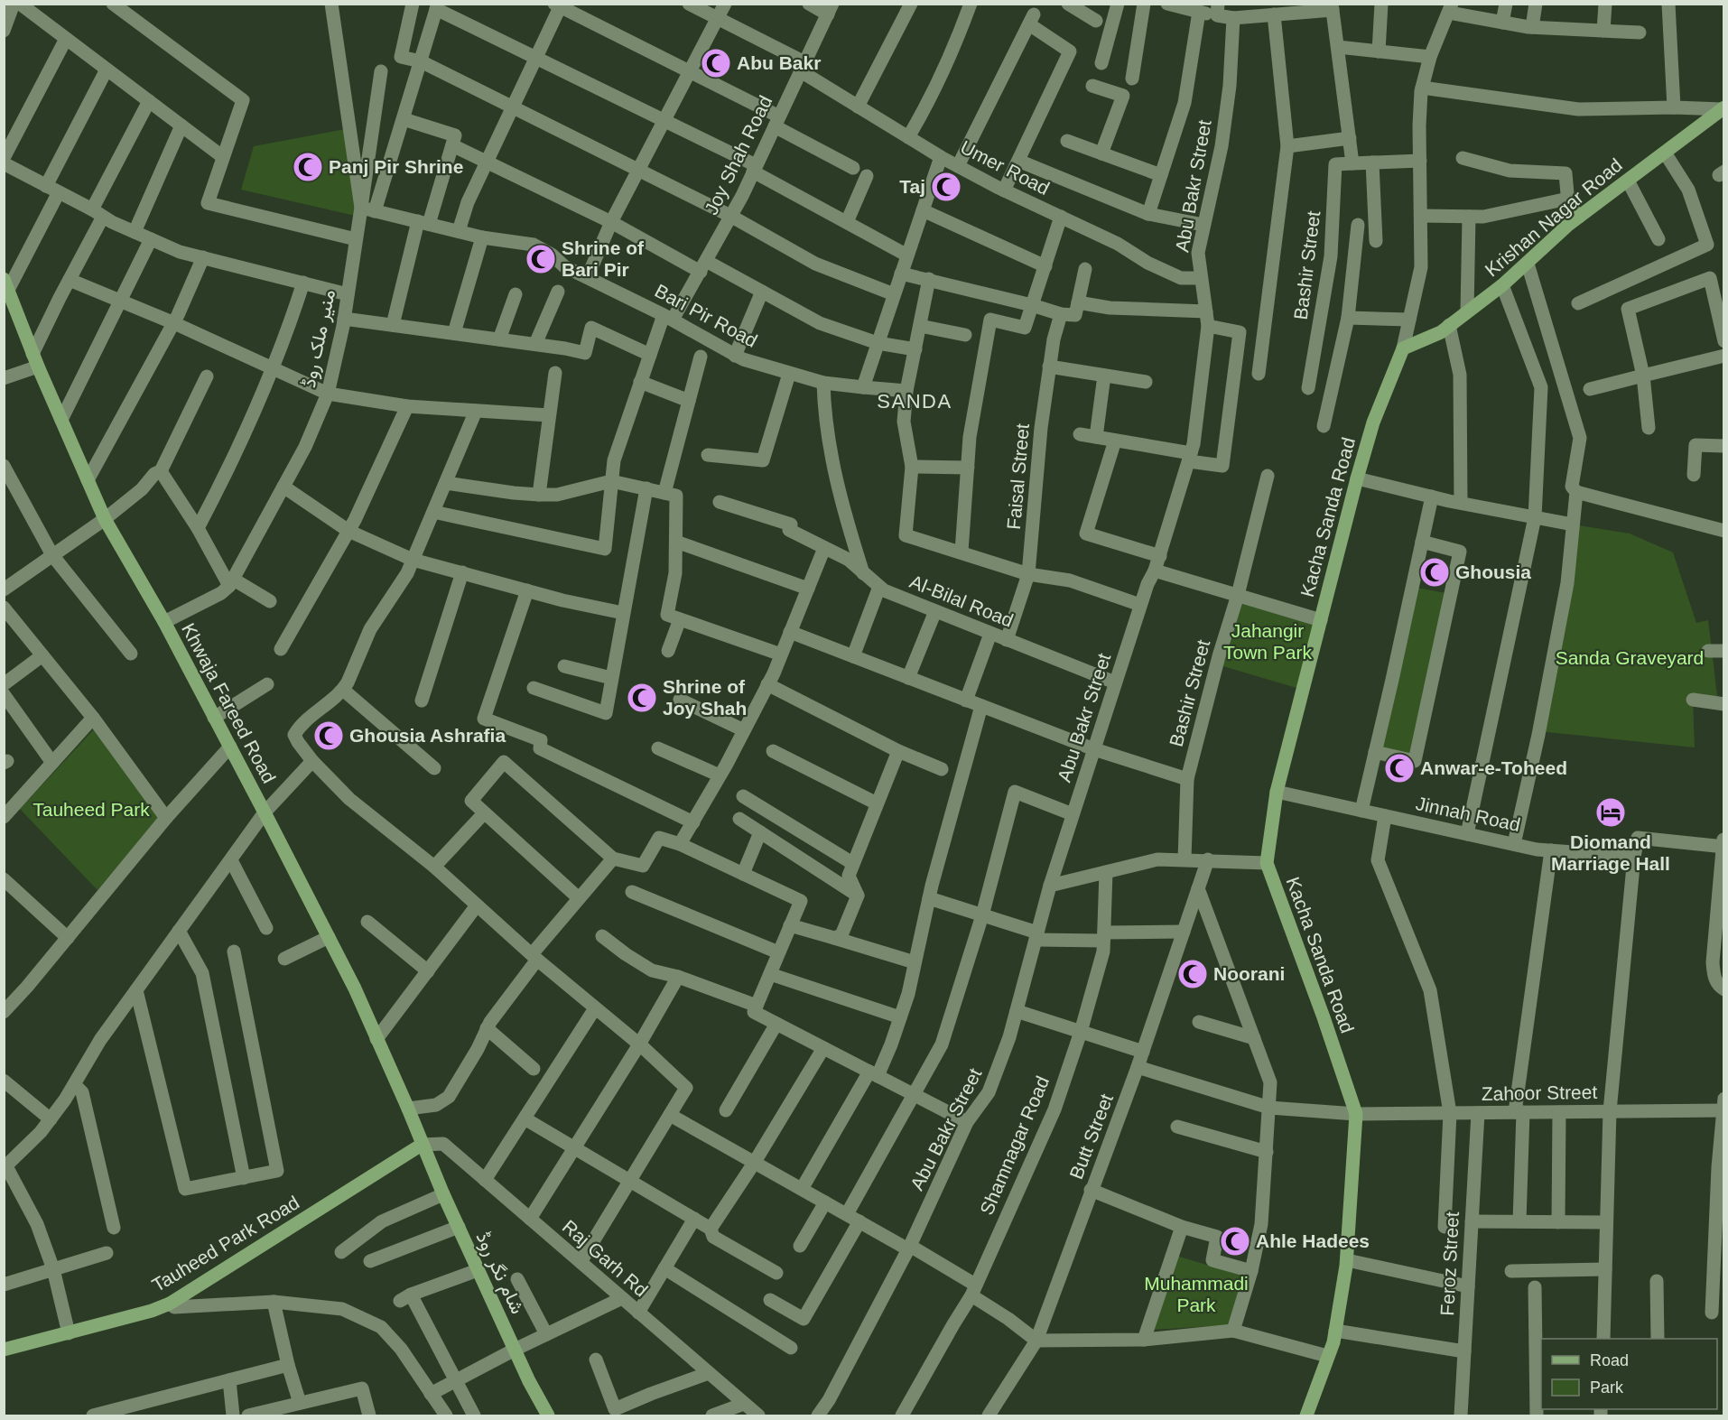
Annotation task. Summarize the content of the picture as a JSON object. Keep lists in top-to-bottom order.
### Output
{
  "streets": {
    "main road": [
      "Krishan Nagar Road",
      "Kacha Sanda Road",
      "Khwaja Fareed Road",
      "Tauheed Park Road",
      "شام نگر روڈ"
    ],
    "street": [
      "Joy Shah Road",
      "Umer Road",
      "Abu Bakr Street",
      "Bashir Street",
      "Bari Pir Road",
      "منیر ملک روڈ",
      "Faisal Street",
      "Al-Bilal Road",
      "Jinnah Road",
      "Zahoor Street",
      "Butt Street",
      "Shamnagar Road",
      "Raj Garh Rd",
      "Feroz Street"
    ]
  },
  "crossings": [
    ["Joy Shah Road", "Umer Road"],
    ["Joy Shah Road", "Bari Pir Road"],
    ["Umer Road", "Abu Bakr Street"],
    ["Abu Bakr Street", "Al-Bilal Road"],
    ["Krishan Nagar Road", "Kacha Sanda Road"],
    ["Bari Pir Road", "منیر ملک روڈ"],
    ["منیر ملک روڈ", "Khwaja Fareed Road"],
    ["Faisal Street", "Al-Bilal Road"],
    ["Kacha Sanda Road", "Jinnah Road"],
    ["Kacha Sanda Road", "Zahoor Street"],
    ["Khwaja Fareed Road", "Tauheed Park Road"],
    ["Khwaja Fareed Road", "Raj Garh Rd"],
    ["Khwaja Fareed Road", "شام نگر روڈ"],
    ["Zahoor Street", "Butt Street"],
    ["Zahoor Street", "Feroz Street"],
    ["Tauheed Park Road", "Raj Garh Rd"],
    ["Tauheed Park Road", "شام نگر روڈ"],
    ["Raj Garh Rd", "شام نگر روڈ"]
  ],
  "districts": ["SANDA"],
  "parks": [
    "Jahangir Town Park",
    "Sanda Graveyard",
    "Tauheed Park",
    "Muhammadi Park"
  ],
  "places": {
    "mosque": [
      "Abu Bakr",
      "Panj Pir Shrine",
      "Taj",
      "Shrine of Bari Pir",
      "Ghousia",
      "Shrine of Joy Shah",
      "Ghousia Ashrafia",
      "Anwar-e-Toheed",
      "Noorani",
      "Ahle Hadees"
    ],
    "hotel": ["Diomand Marriage Hall"]
  },
  "legend": ["Road", "Park"]
}
